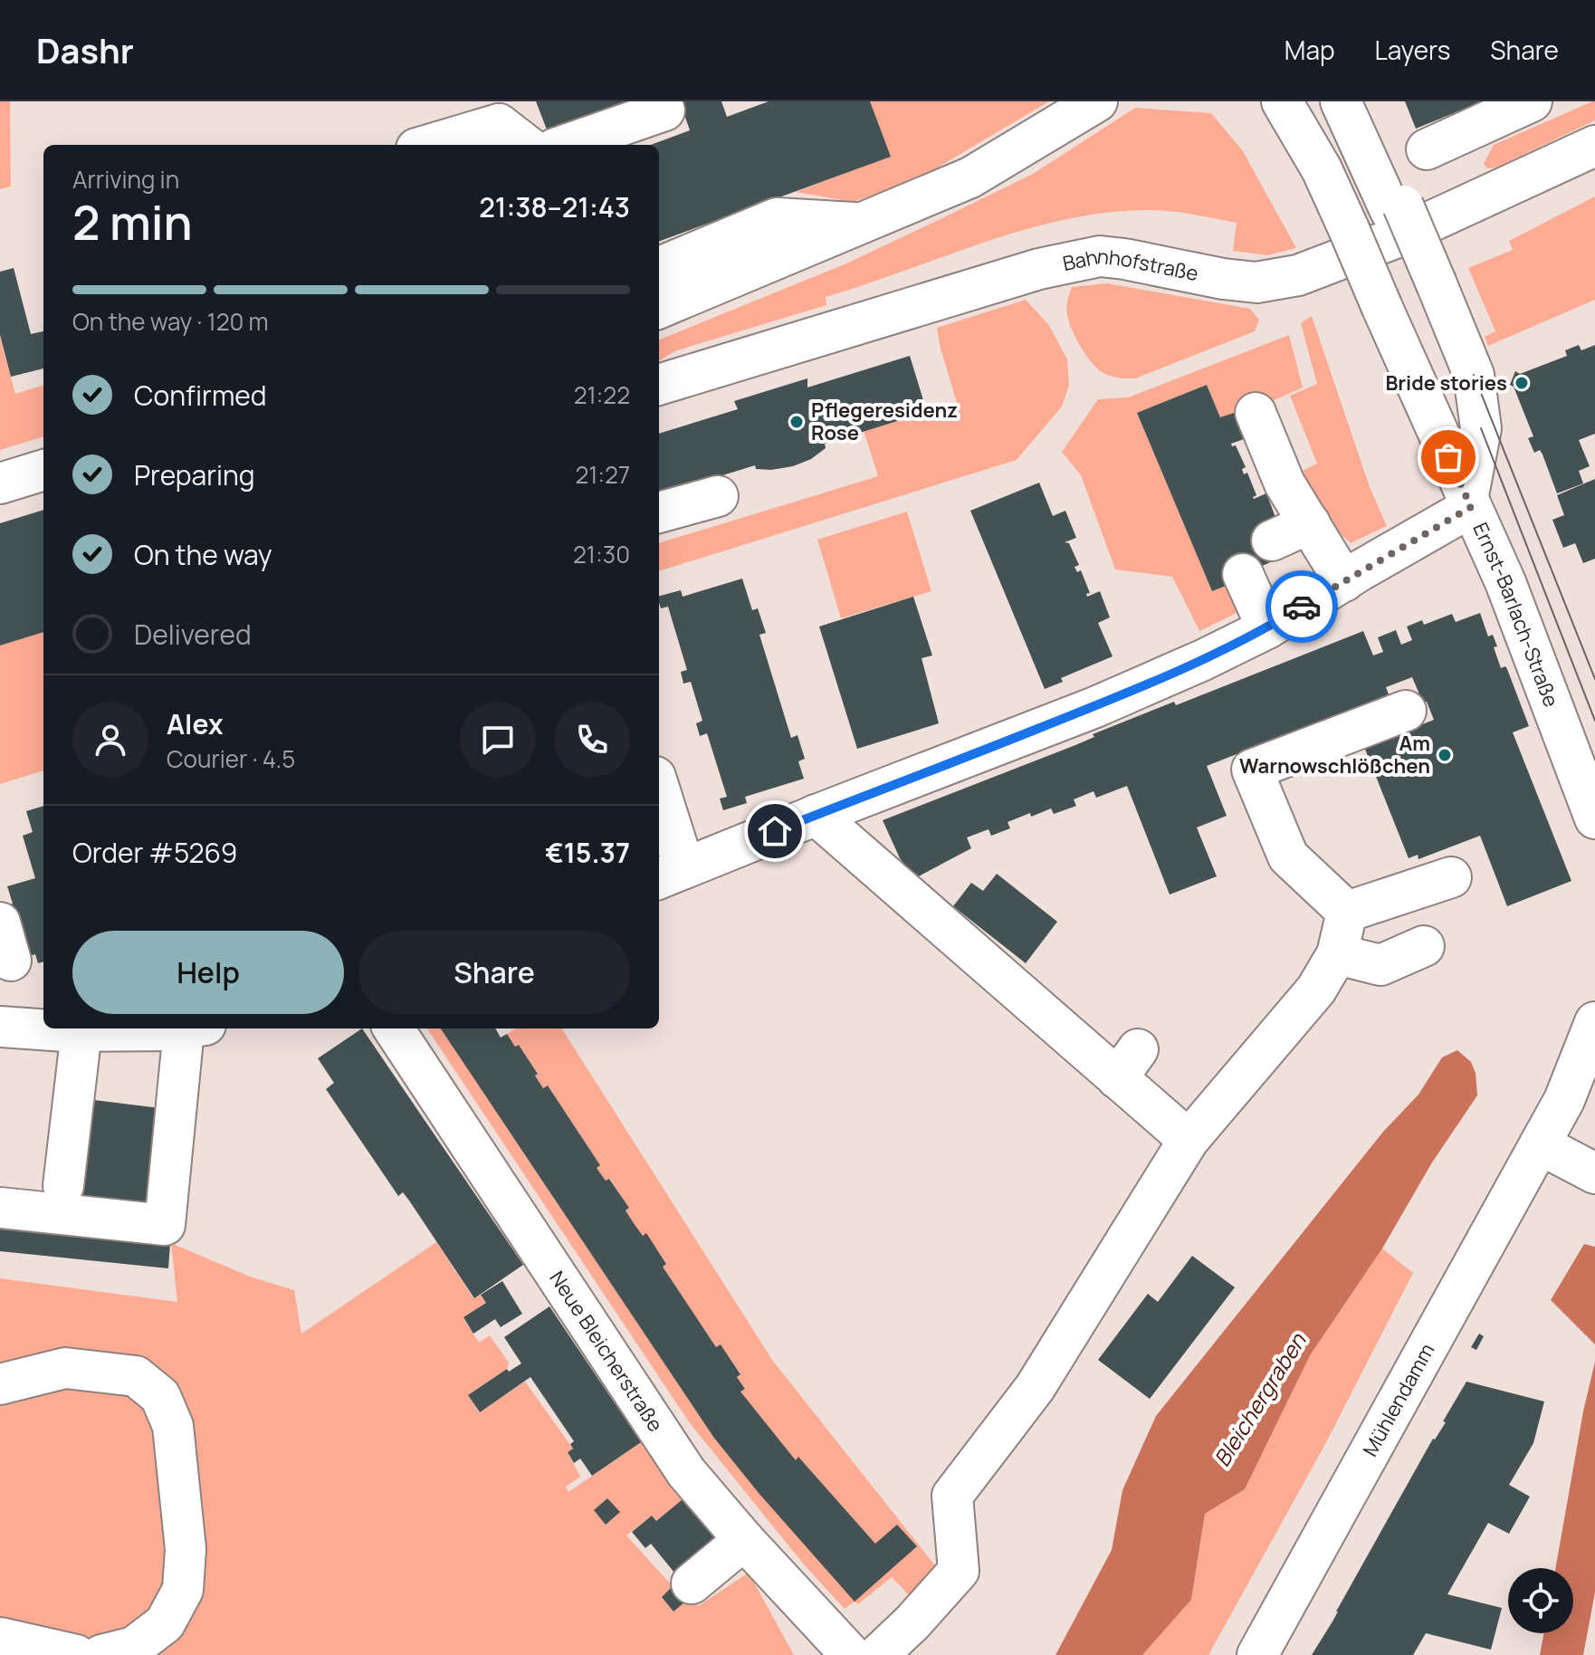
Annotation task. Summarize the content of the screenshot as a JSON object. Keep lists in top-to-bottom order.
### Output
{
  "streets": {
    "street": [
      "Bahnhofstraße",
      "Ernst-Barlach-Straße",
      "Neue Bleicherstraße",
      "Mühlendamm"
    ]
  },
  "water": ["Bleichergraben"],
  "places": ["Bride stories", "Pflegeresidenz Rose", "Am Warnowschlößchen"],
  "page": {
    "header": "Dashr",
    "nav": ["Map", "Layers", "Share"],
    "heading": ["2 min", "Arriving in", "21:38–21:43"],
    "panel": [
      "Alex",
      "Courier · 4.5",
      "Order #5269",
      "€15.37"
    ],
    "bar": "On the way · 120 m",
    "list": [
      ["Confirmed", "21:22"],
      ["Preparing", "21:27"],
      ["On the way", "21:30"],
      "Delivered"
    ],
    "buttons": ["Help", "Share"]
  }
}
